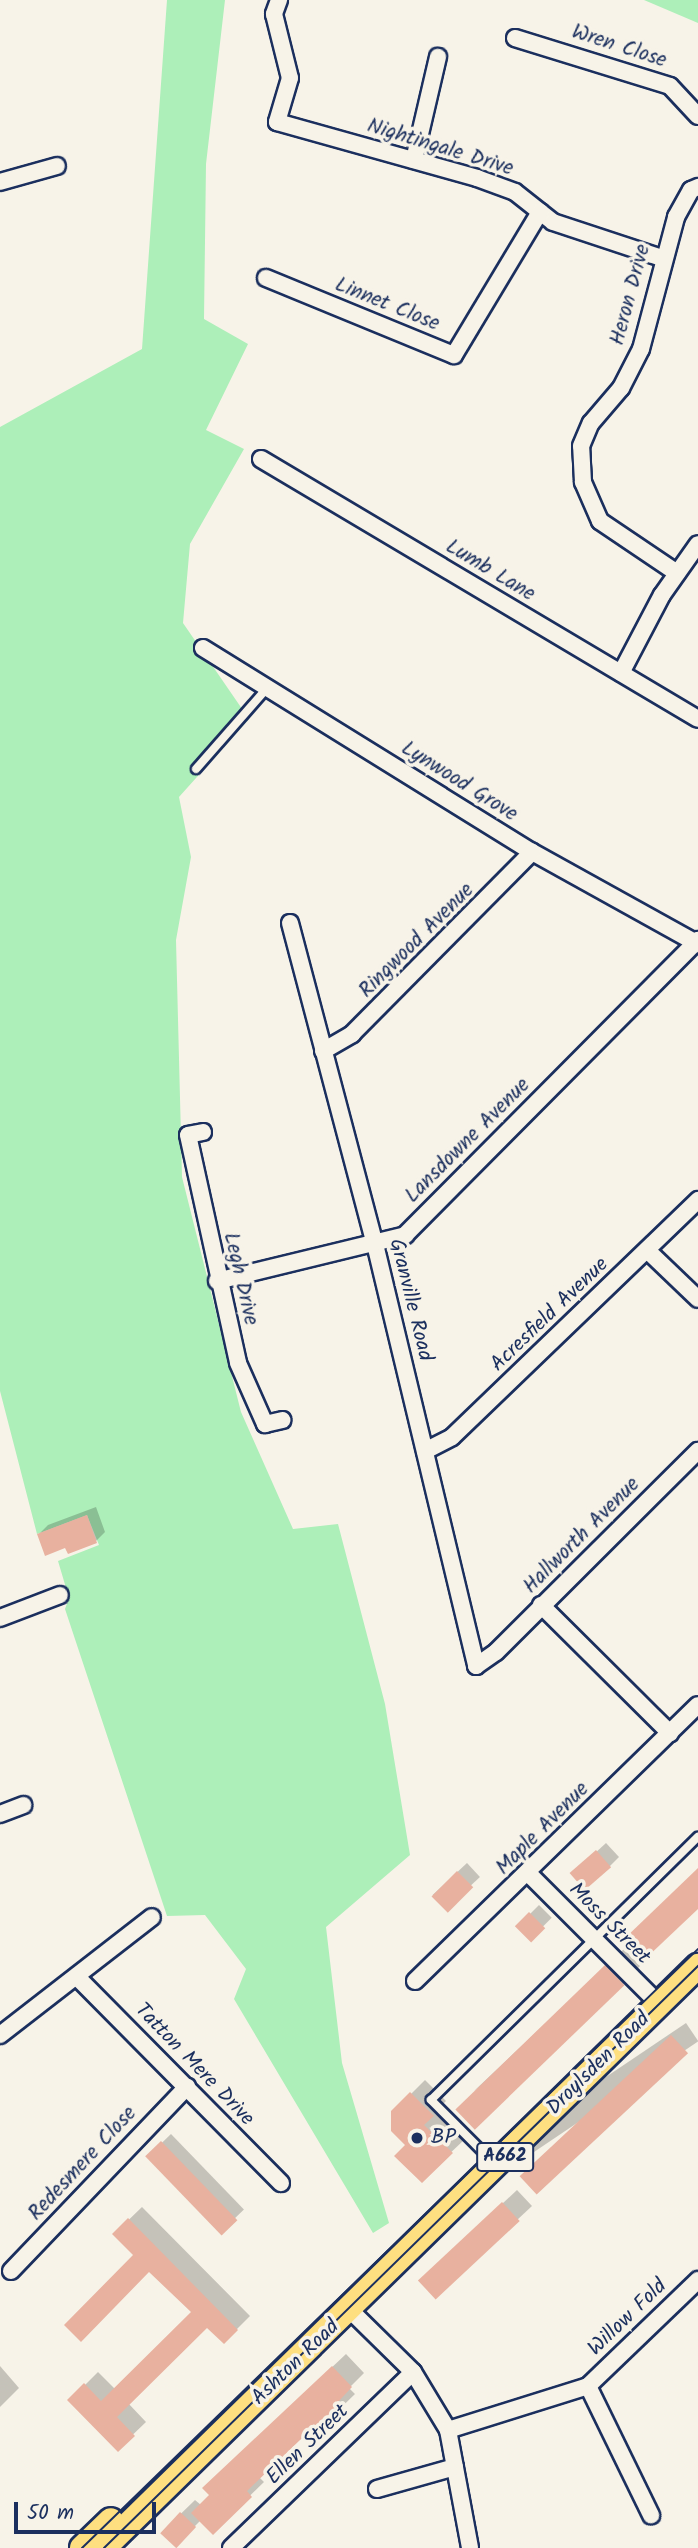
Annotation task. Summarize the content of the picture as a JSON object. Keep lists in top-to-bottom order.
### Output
{
  "streets": {
    "main road": ["Droylsden Road", "A662", "Ashton Road"],
    "street": [
      "Wren Close",
      "Nightingale Drive",
      "Heron Drive",
      "Linnet Close",
      "Lumb Lane",
      "Lynwood Grove",
      "Ringwood Avenue",
      "Lansdowne Avenue",
      "Legh Drive",
      "Granville Road",
      "Acresfield Avenue",
      "Hallworth Avenue",
      "Maple Avenue",
      "Moss Street",
      "Tatton Mere Drive",
      "Redesmere Close",
      "Willow Fold",
      "Ellen Street"
    ]
  },
  "crossings": [
    ["Nightingale Drive", "Heron Drive"],
    ["Nightingale Drive", "Linnet Close"],
    ["Lynwood Grove", "Ringwood Avenue"],
    ["Lynwood Grove", "Lansdowne Avenue"],
    ["Ringwood Avenue", "Granville Road"],
    ["Lansdowne Avenue", "Legh Drive"],
    ["Lansdowne Avenue", "Granville Road"],
    ["Granville Road", "Acresfield Avenue"],
    ["Granville Road", "Hallworth Avenue"],
    ["Maple Avenue", "Moss Street"],
    ["Moss Street", "Droylsden Road"],
    ["Droylsden Road", "Ashton Road"],
    ["Tatton Mere Drive", "Redesmere Close"]
  ],
  "places": ["BP"],
  "scale_bar": "50 m"
}
